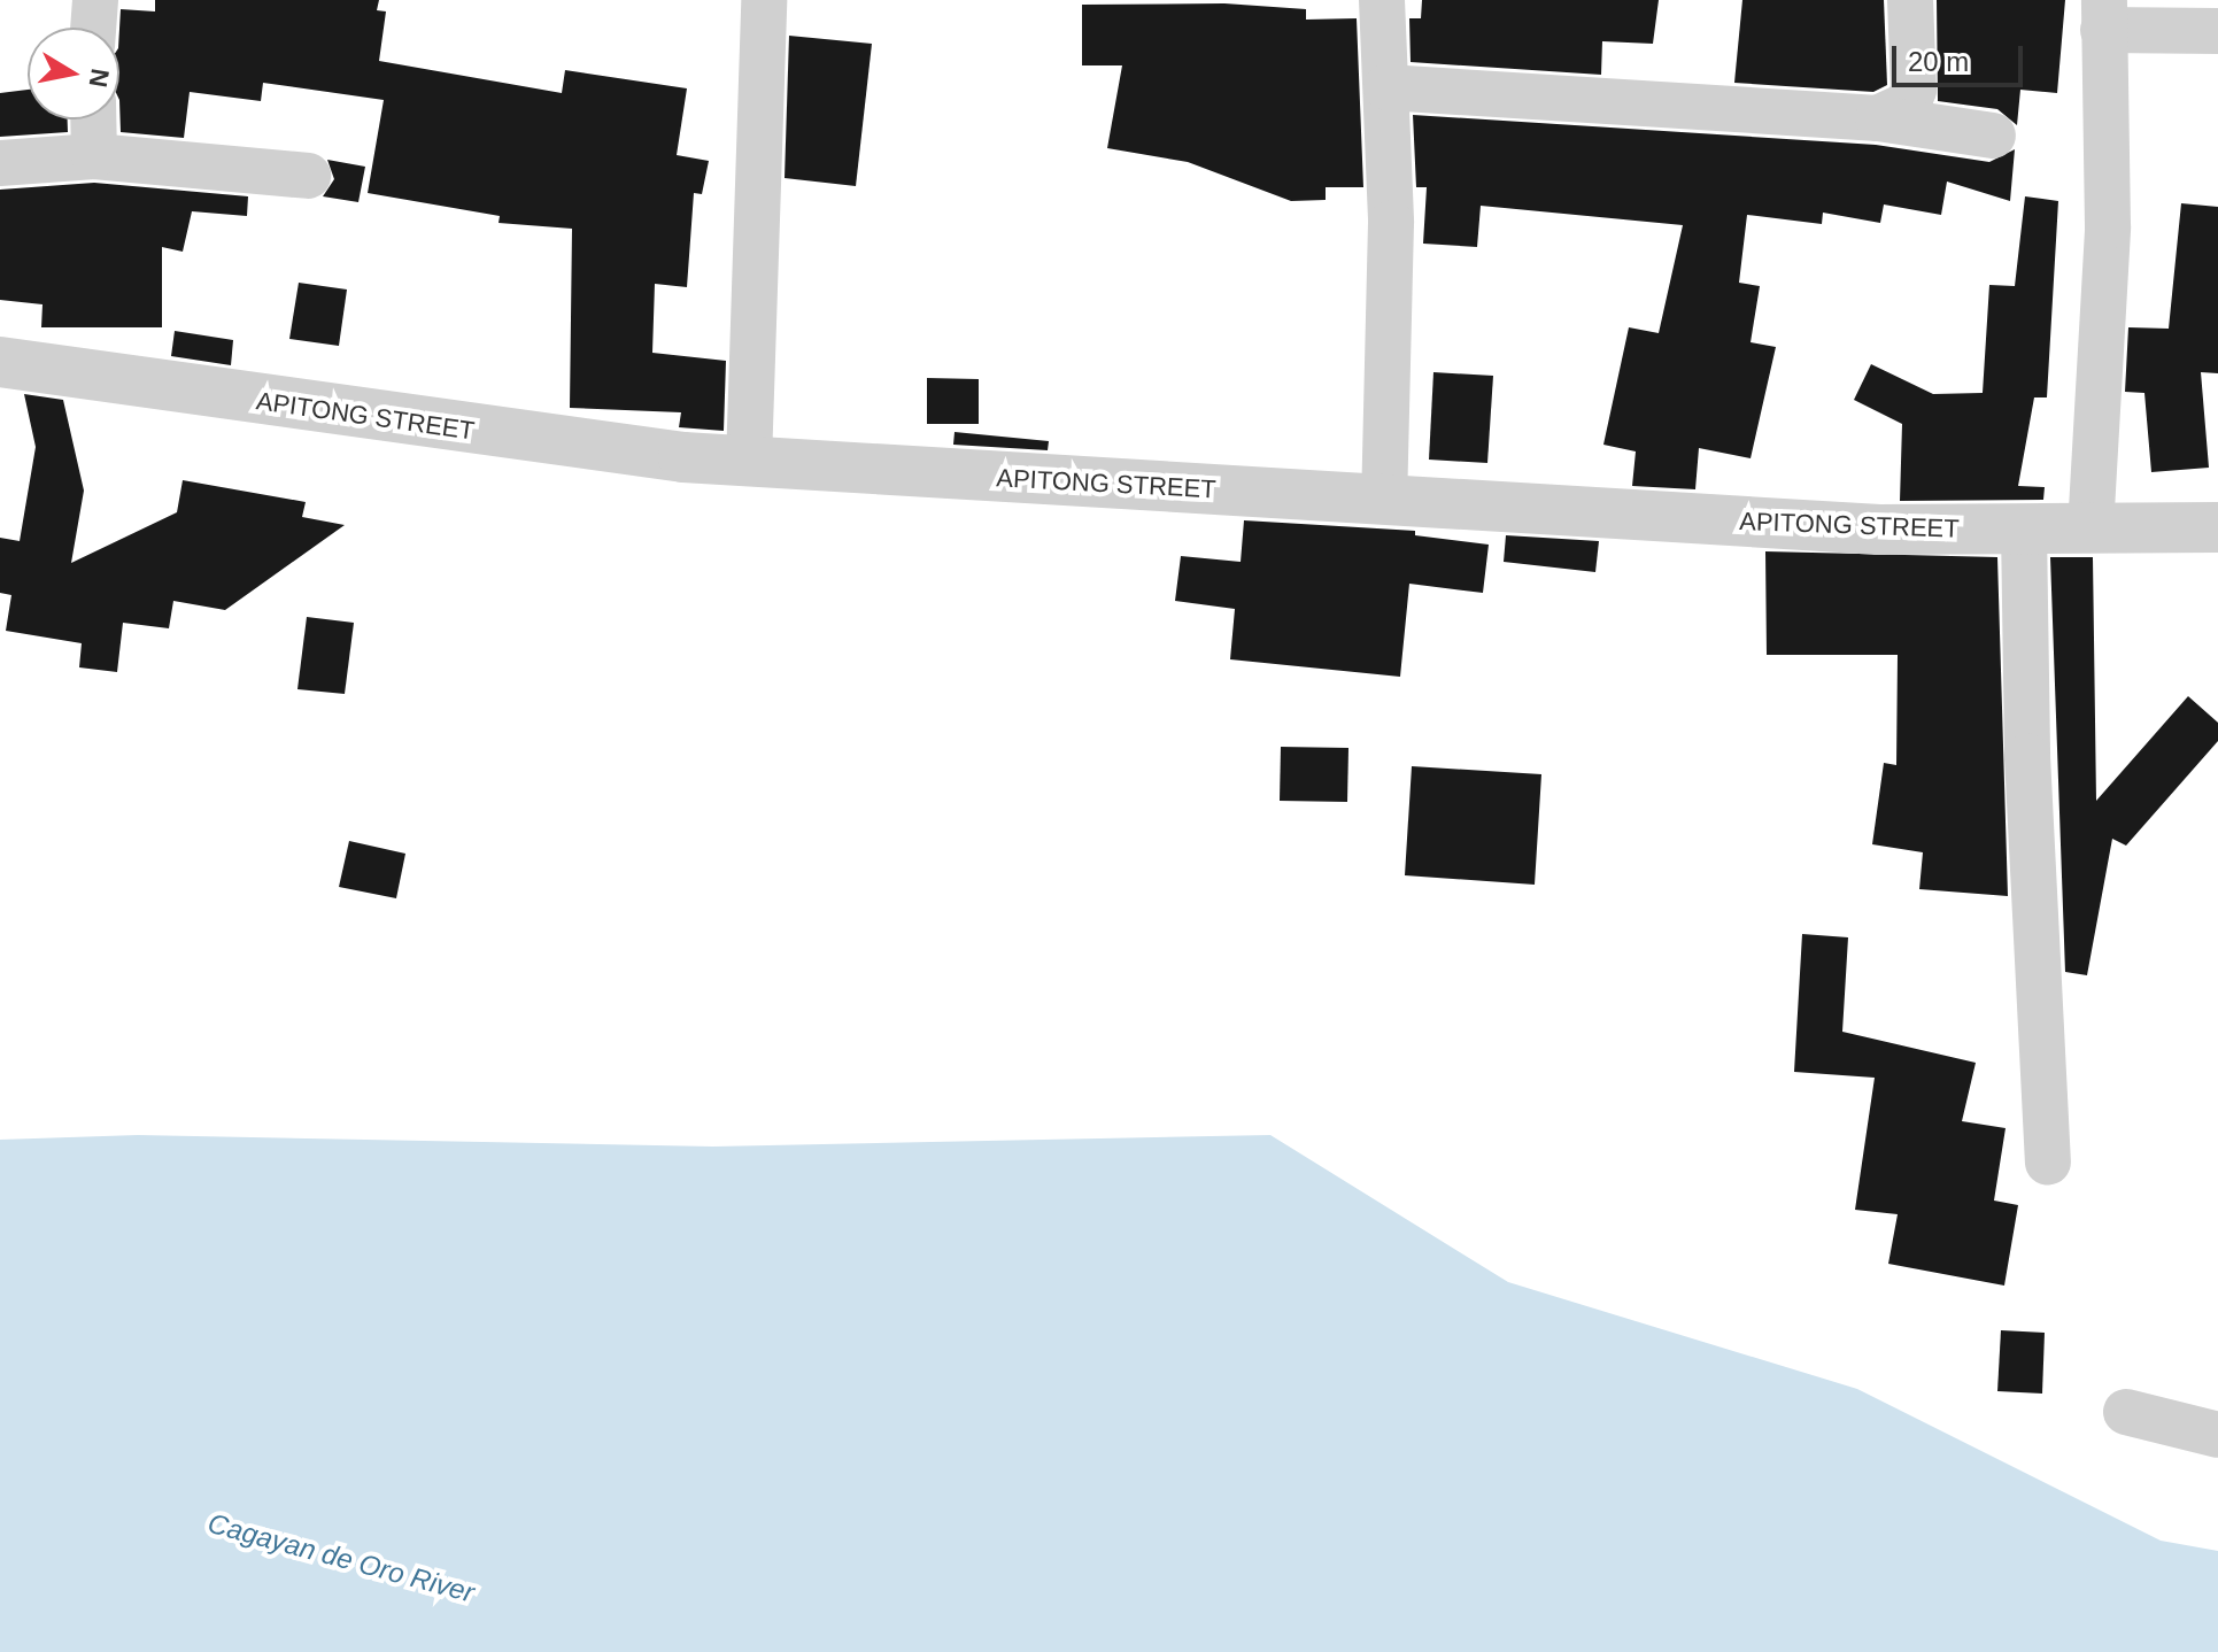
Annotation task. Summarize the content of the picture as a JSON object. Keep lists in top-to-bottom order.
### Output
{
  "streets": {
    "street": ["APITONG STREET"]
  },
  "water": ["Cagayan de Oro River"],
  "scale_bar": "20 m",
  "north": "right"
}
